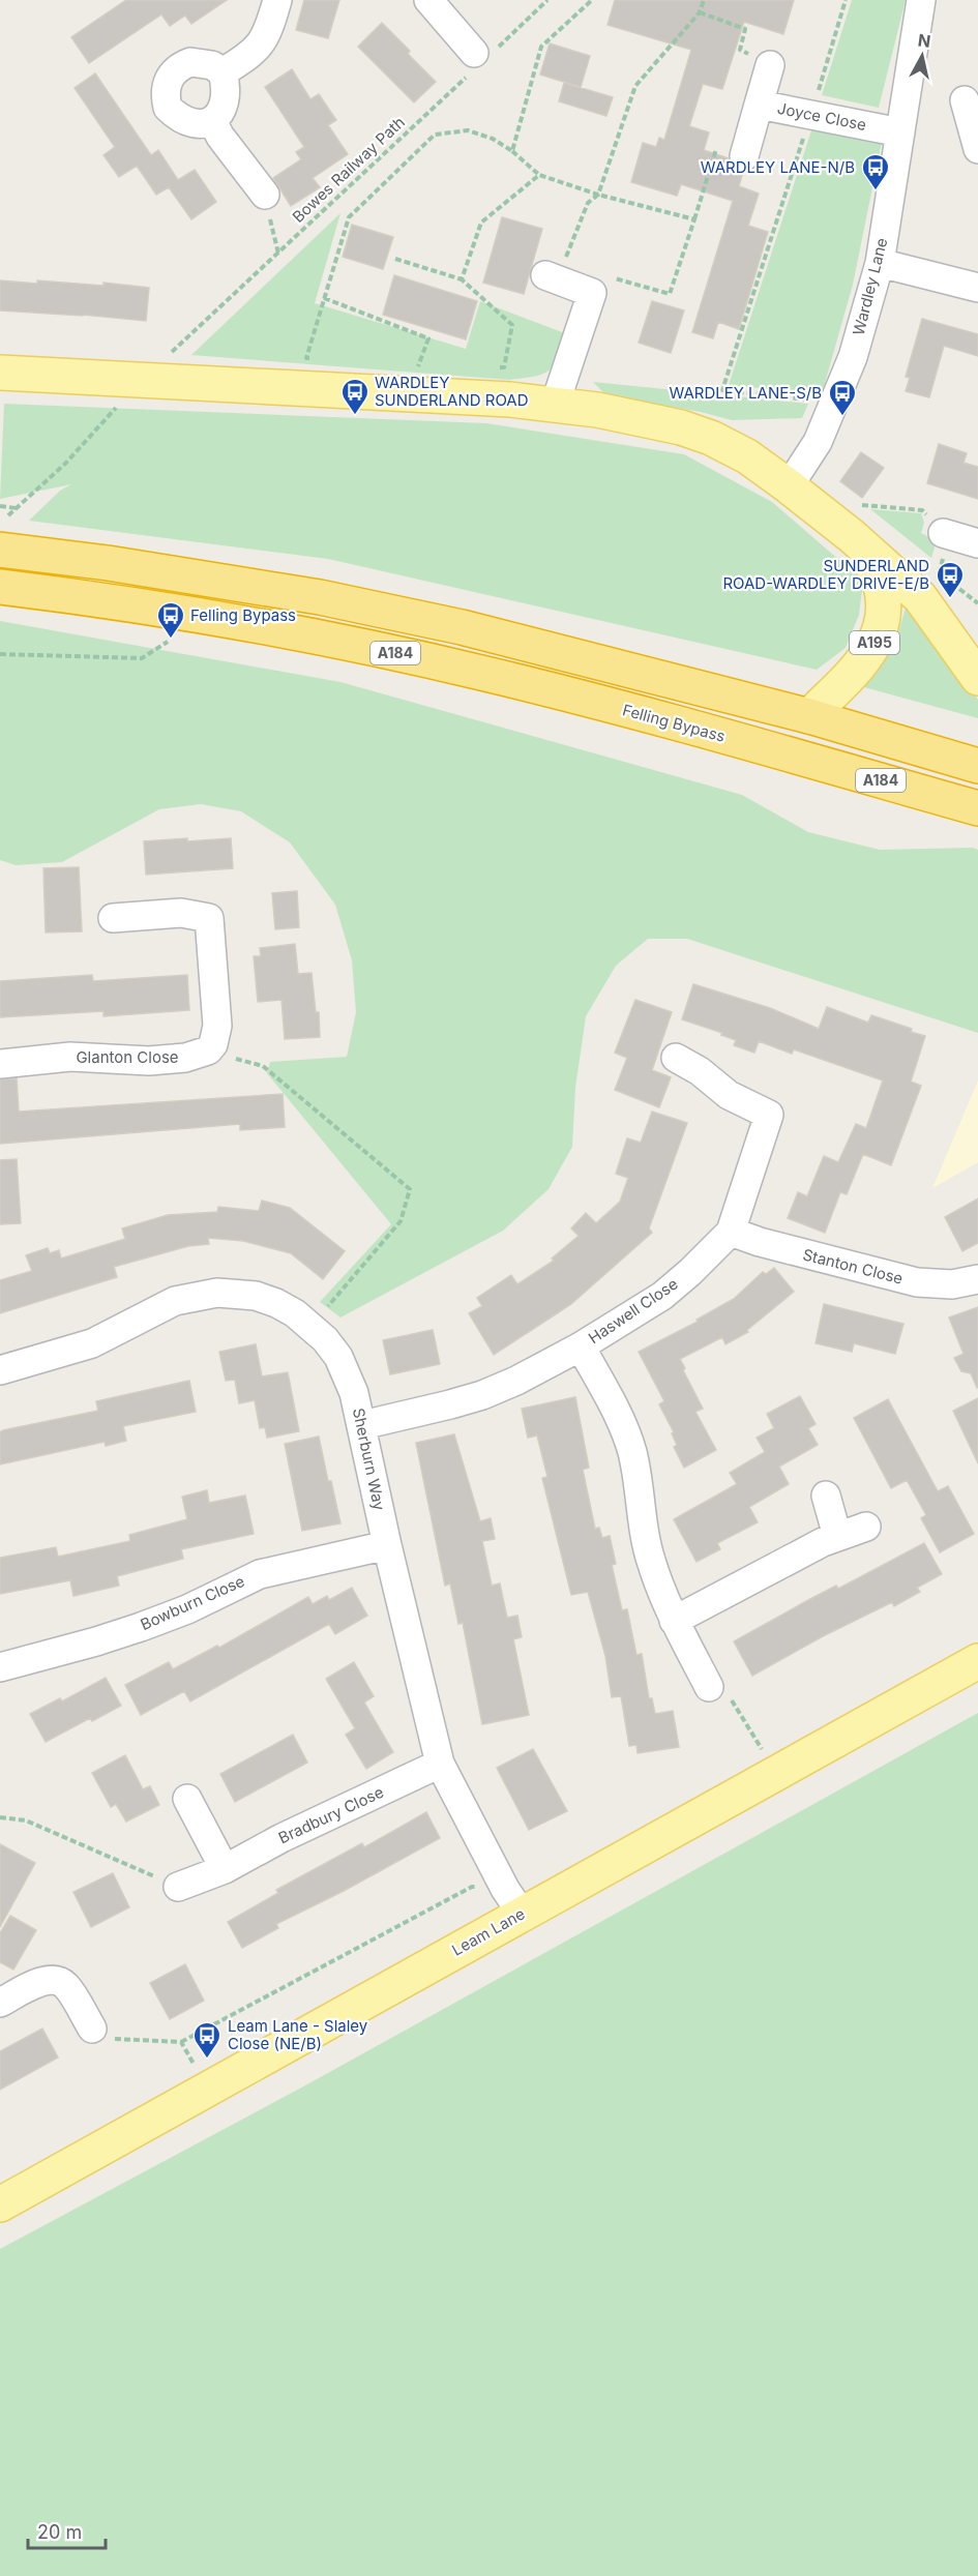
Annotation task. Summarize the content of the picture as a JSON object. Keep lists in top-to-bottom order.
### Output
{
  "streets": {
    "highway": ["A184", "Felling Bypass"],
    "main road": ["A195", "Leam Lane"],
    "street": [
      "Joyce Close",
      "Wardley Lane",
      "Glanton Close",
      "Stanton Close",
      "Haswell Close",
      "Sherburn Way",
      "Bowburn Close",
      "Bradbury Close"
    ],
    "path": ["Bowes Railway Path"]
  },
  "crossings": [
    ["Joyce Close", "Wardley Lane"],
    ["Wardley Lane", "A195"],
    ["A195", "A184"],
    ["Stanton Close", "Haswell Close"],
    ["Haswell Close", "Sherburn Way"],
    ["Sherburn Way", "Bowburn Close"],
    ["Sherburn Way", "Bradbury Close"],
    ["Sherburn Way", "Leam Lane"]
  ],
  "places": {
    "bus stop": [
      "WARDLEY LANE-N/B",
      "WARDLEY SUNDERLAND ROAD",
      "WARDLEY LANE-S/B",
      "SUNDERLAND ROAD-WARDLEY DRIVE-E/B",
      "Felling Bypass",
      "Leam Lane - Slaley Close (NE/B)"
    ]
  },
  "scale_bar": "20 m",
  "north": "top"
}
